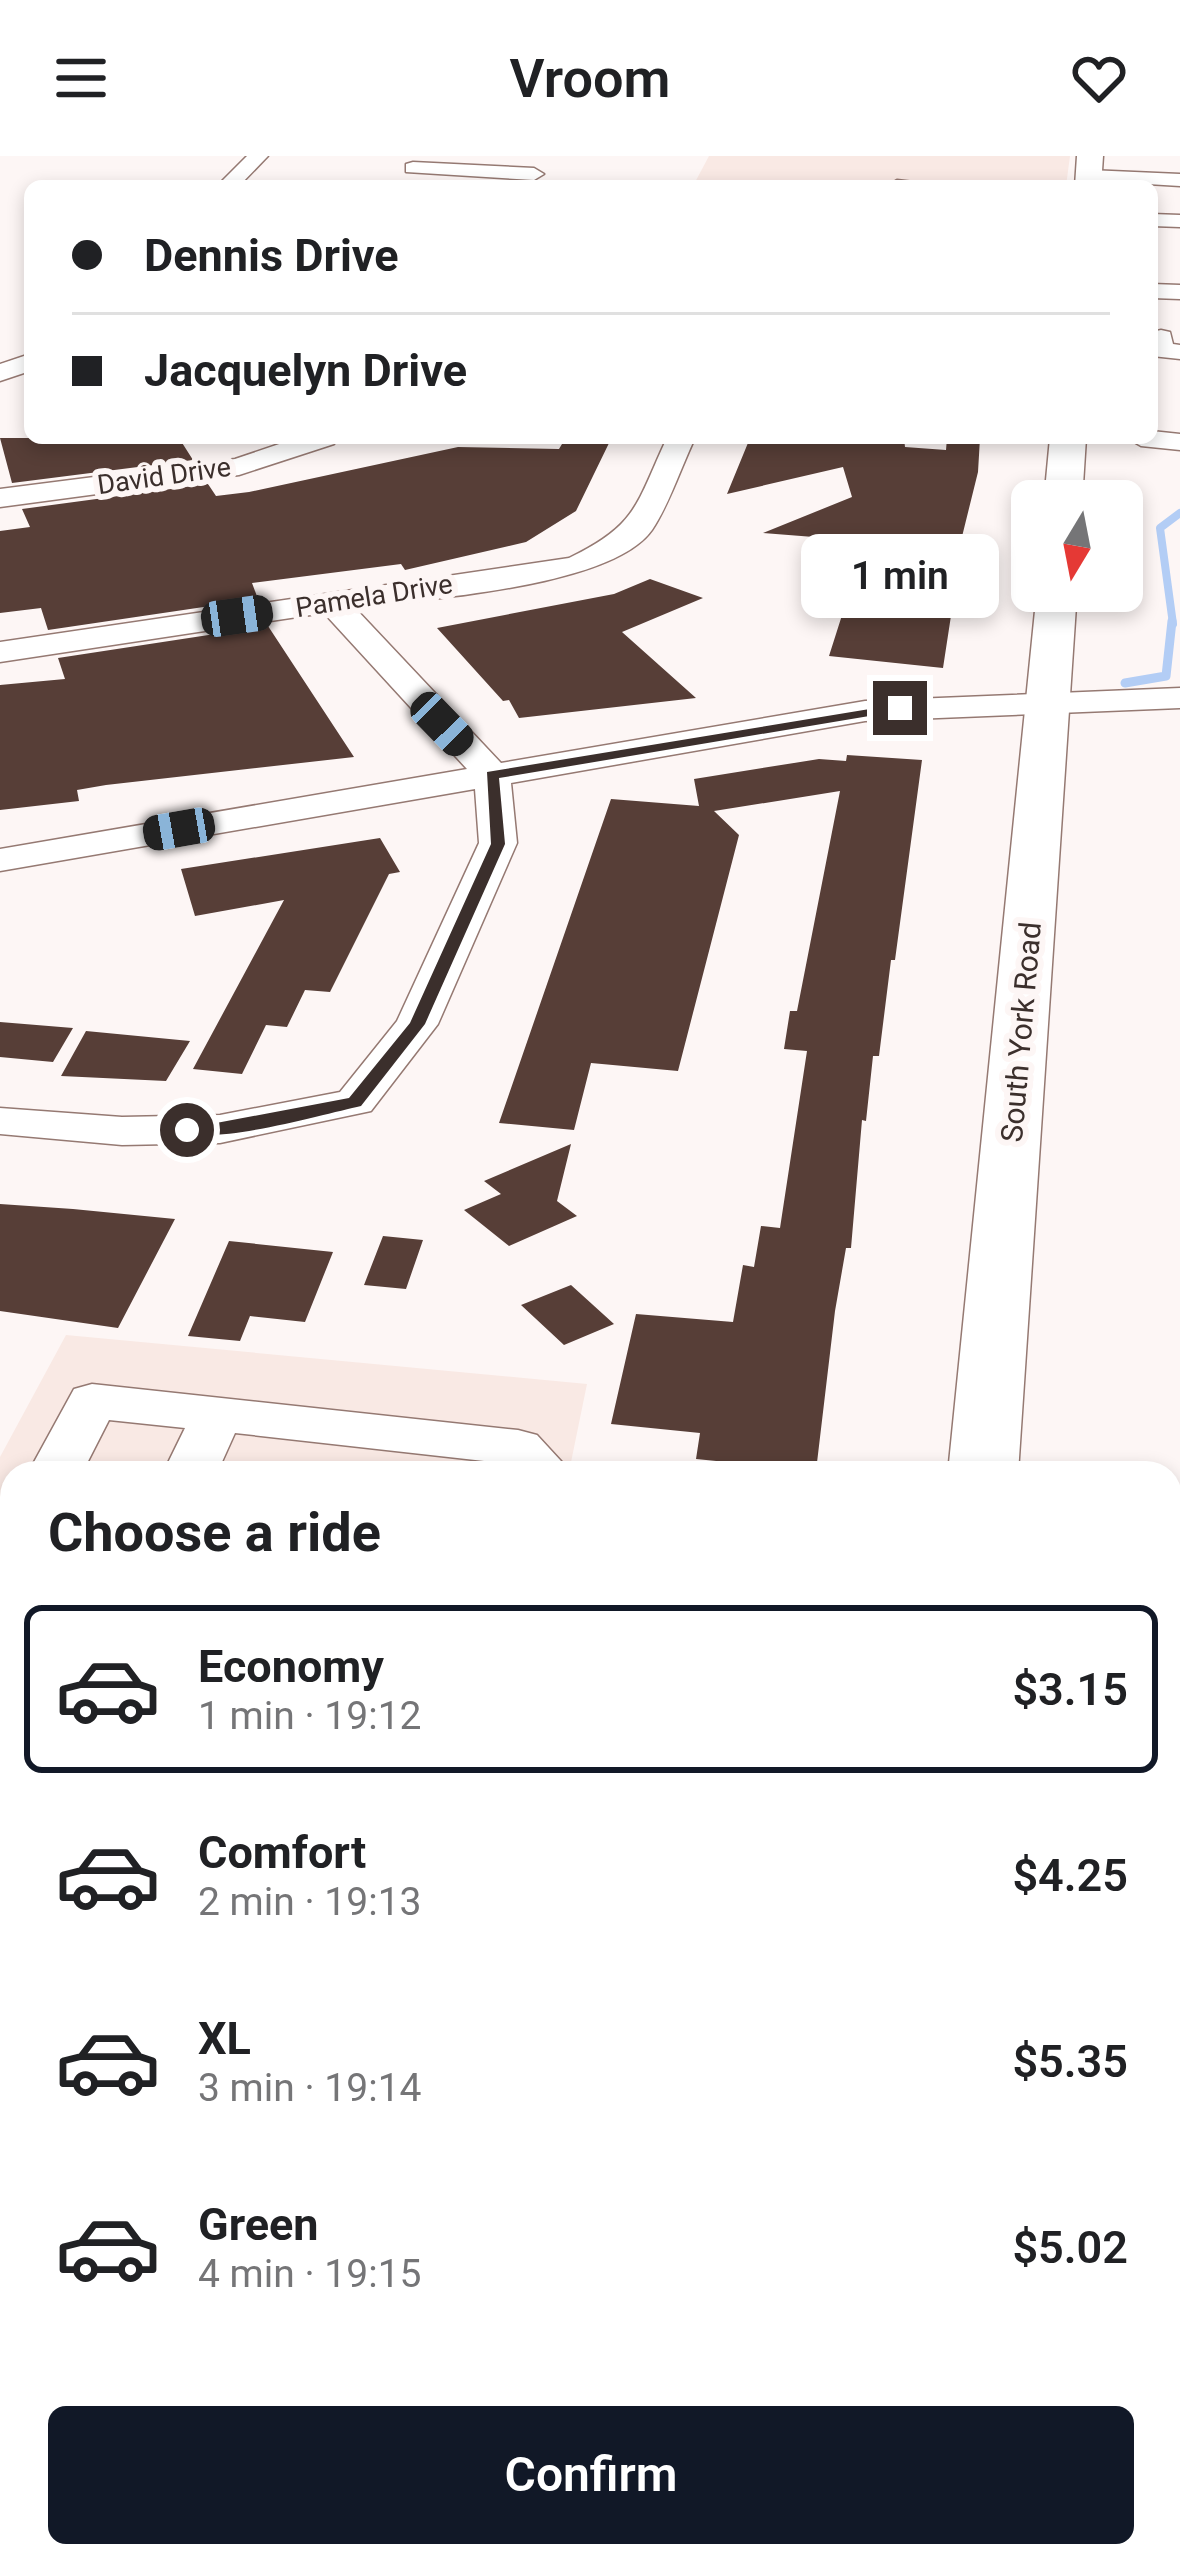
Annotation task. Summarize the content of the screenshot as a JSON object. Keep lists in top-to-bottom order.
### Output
{
  "streets": {
    "main road": ["South York Road"],
    "street": ["David Drive", "Pamela Drive"]
  },
  "north": "bottom",
  "page": {
    "header": "Vroom",
    "banner": ["Dennis Drive", "Jacquelyn Drive"],
    "bubble": "1 min",
    "heading": "Choose a ride",
    "list": [
      {
        "name": "Economy",
        "note": "1 min · 19:12",
        "value": "$3.15"
      },
      {
        "name": "Comfort",
        "note": "2 min · 19:13",
        "value": "$4.25"
      },
      {
        "name": "XL",
        "note": "3 min · 19:14",
        "value": "$5.35"
      },
      {
        "name": "Green",
        "note": "4 min · 19:15",
        "value": "$5.02"
      }
    ],
    "buttons": "Confirm"
  }
}
